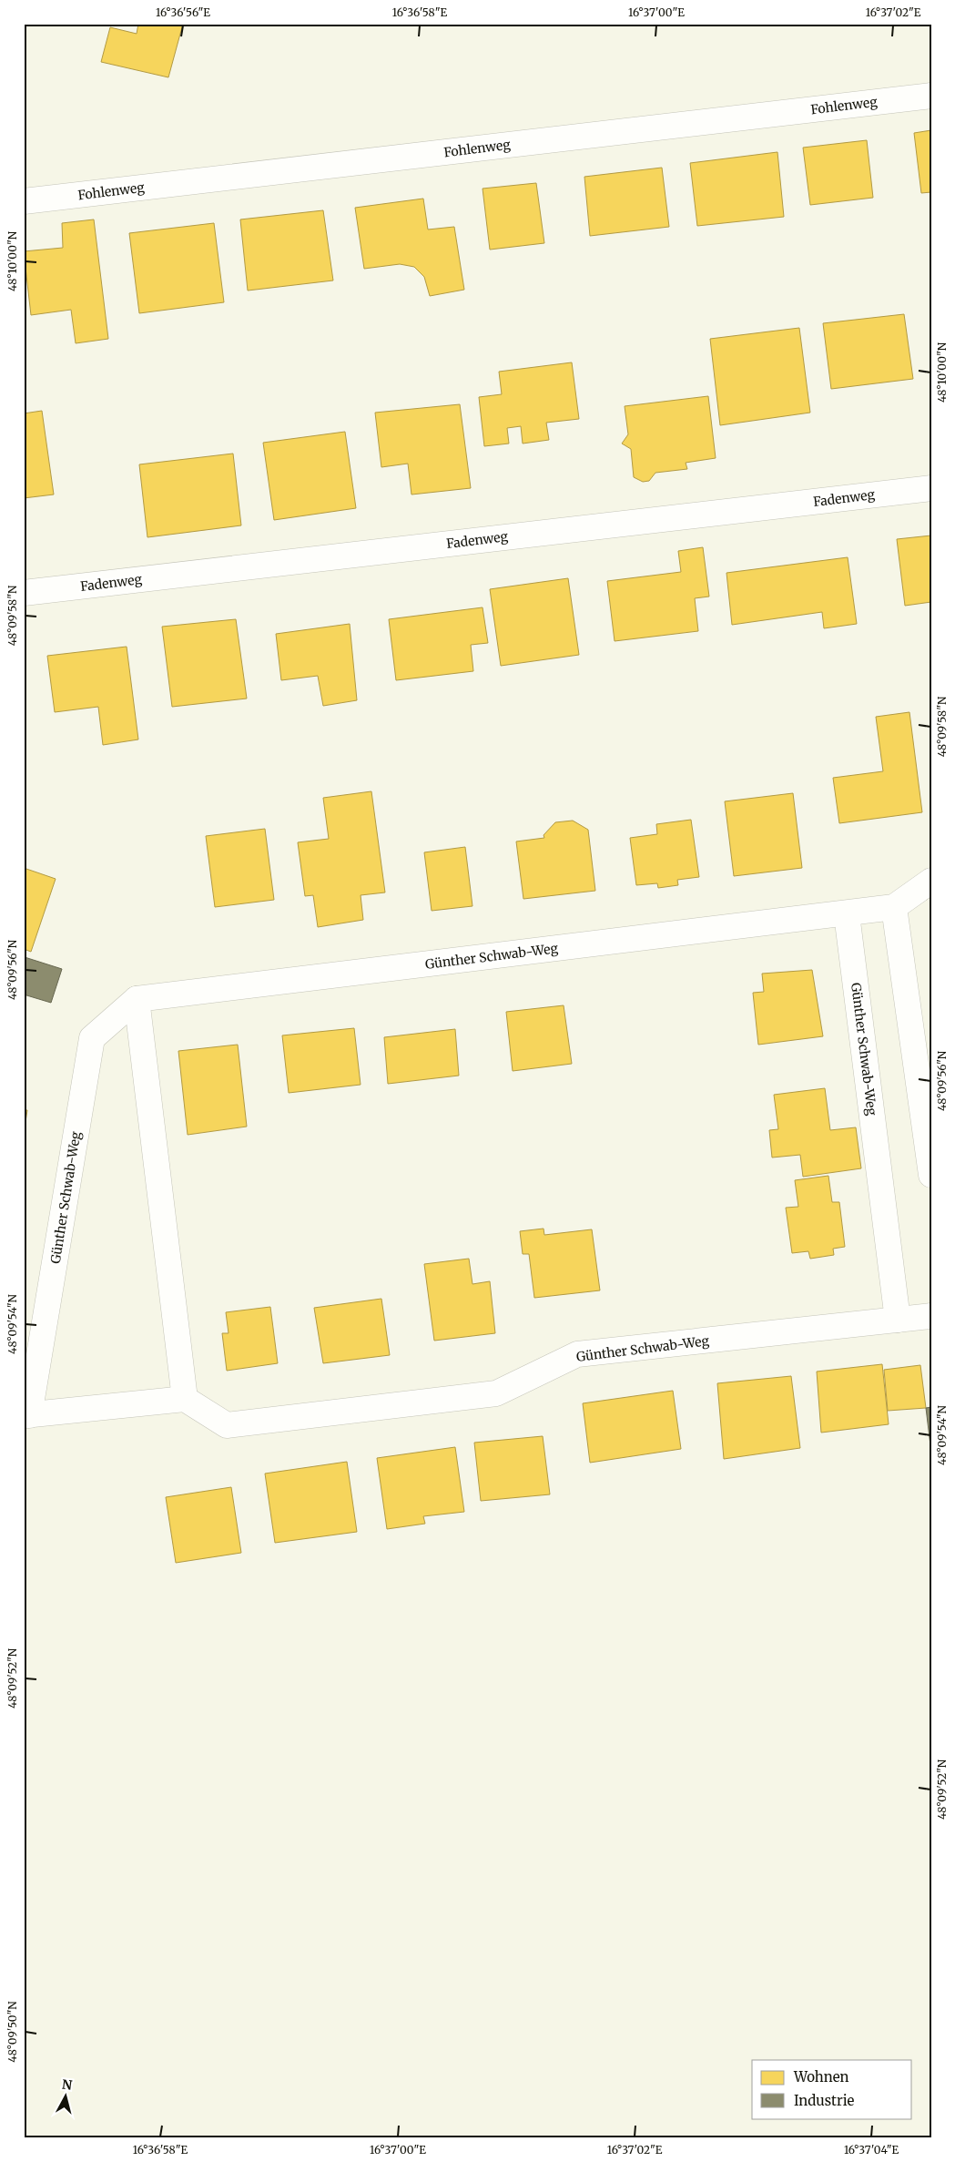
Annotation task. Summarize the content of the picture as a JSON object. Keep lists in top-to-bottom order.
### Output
{
  "streets": {
    "street": ["Fohlenweg", "Fadenweg", "Günther Schwab-Weg"]
  },
  "legend": ["Wohnen", "Industrie"],
  "north": "top",
  "coordinates": [
    "16°36'56\"E",
    "16°36'58\"E",
    "16°37'00\"E",
    "16°37'02\"E",
    "48°10'00\"N",
    "48°09'58\"N",
    "48°09'56\"N",
    "48°09'54\"N",
    "48°09'52\"N",
    "48°09'50\"N",
    "16°37'04\"E"
  ]
}
